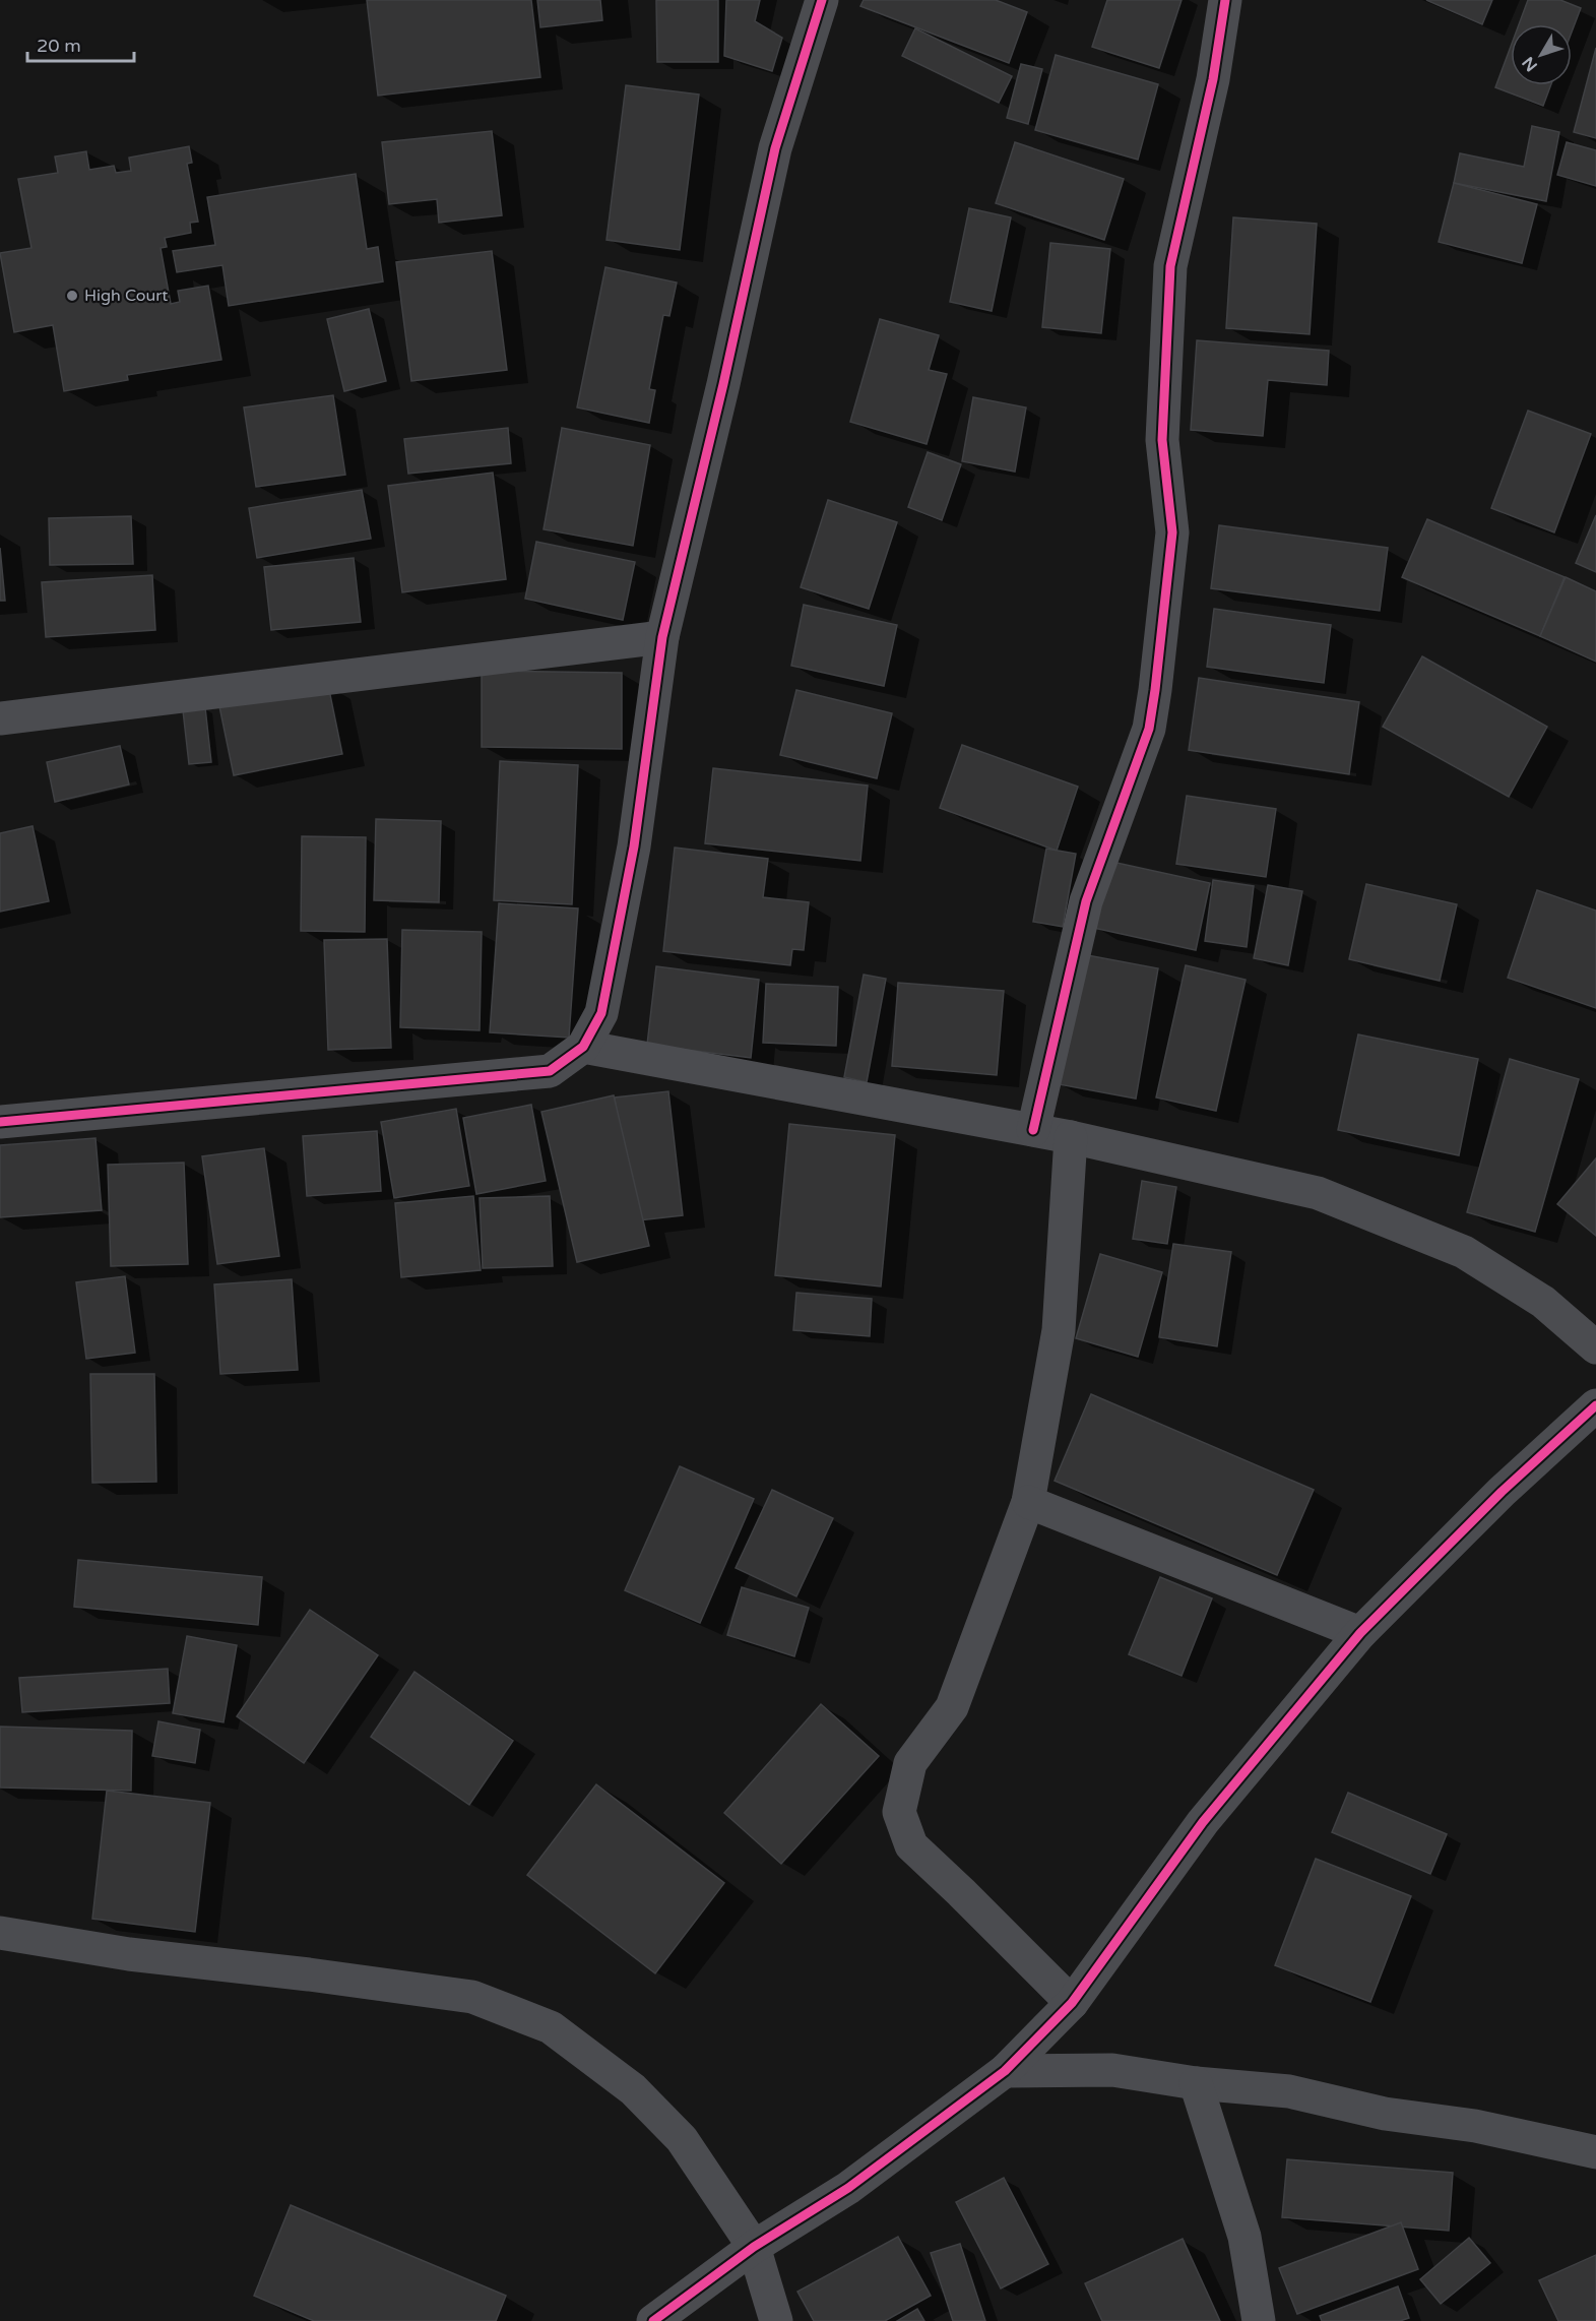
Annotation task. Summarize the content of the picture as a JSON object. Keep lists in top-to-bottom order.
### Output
{
  "places": ["High Court"],
  "scale_bar": "20 m",
  "north": "bottom left"
}
